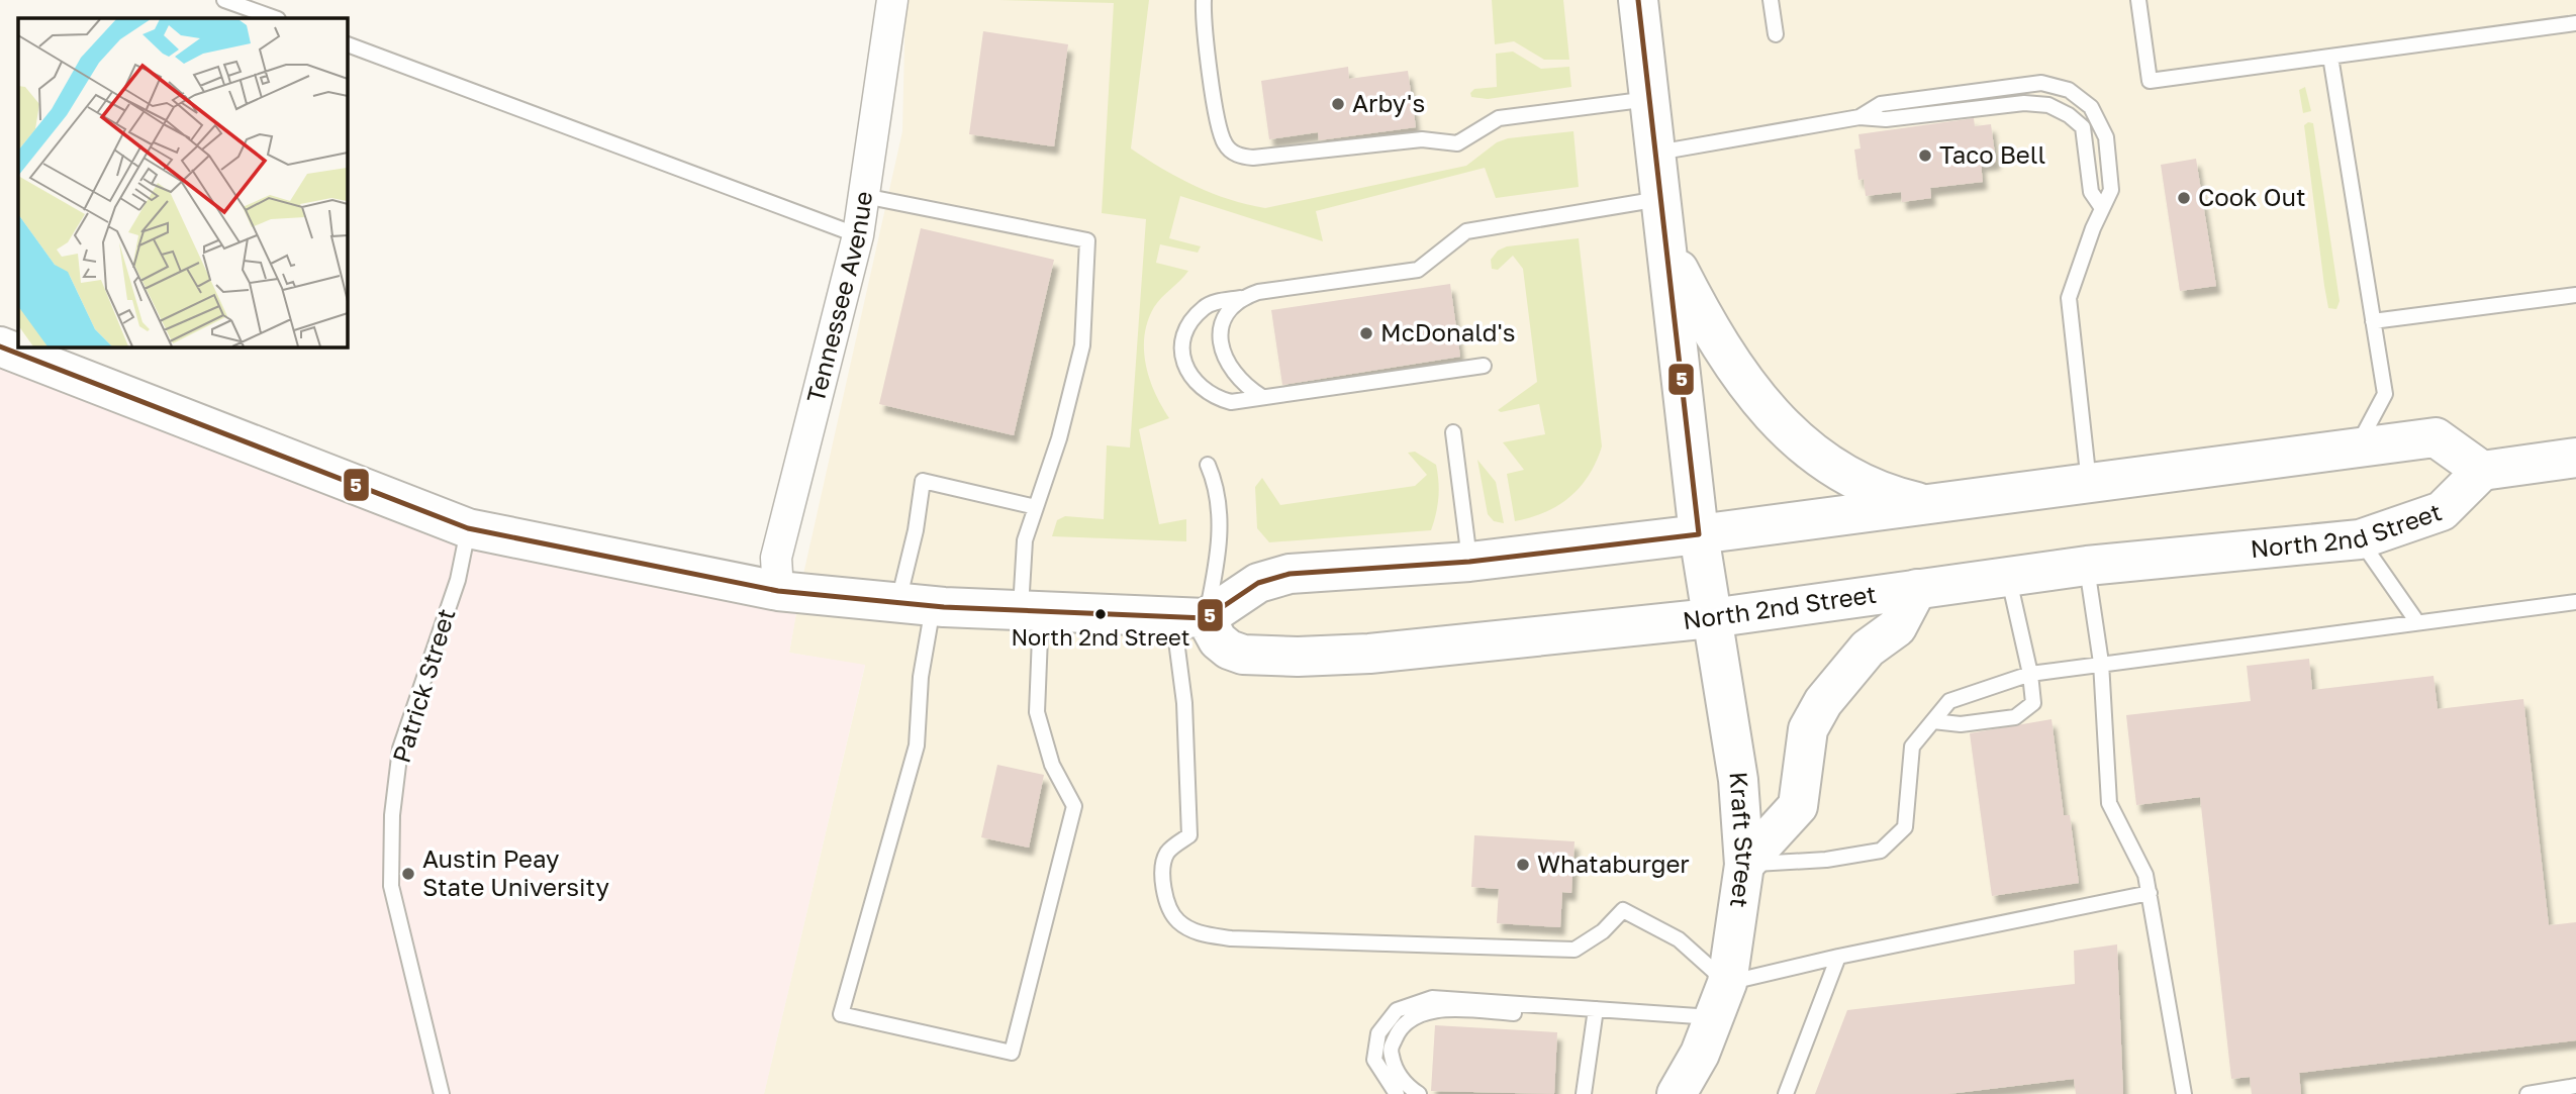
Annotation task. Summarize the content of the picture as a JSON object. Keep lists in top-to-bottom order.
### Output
{
  "streets": {
    "main road": ["North 2nd Street", "Kraft Street"],
    "street": ["Tennessee Avenue"],
    "lane": ["Patrick Street"]
  },
  "crossings": [
    ["North 2nd Street", "Kraft Street"]
  ],
  "places": [
    "Arby's",
    "Taco Bell",
    "Cook Out",
    "McDonald's",
    "North 2nd Street",
    "Whataburger",
    "Austin Peay State University"
  ],
  "lines": ["transit line 5"]
}
